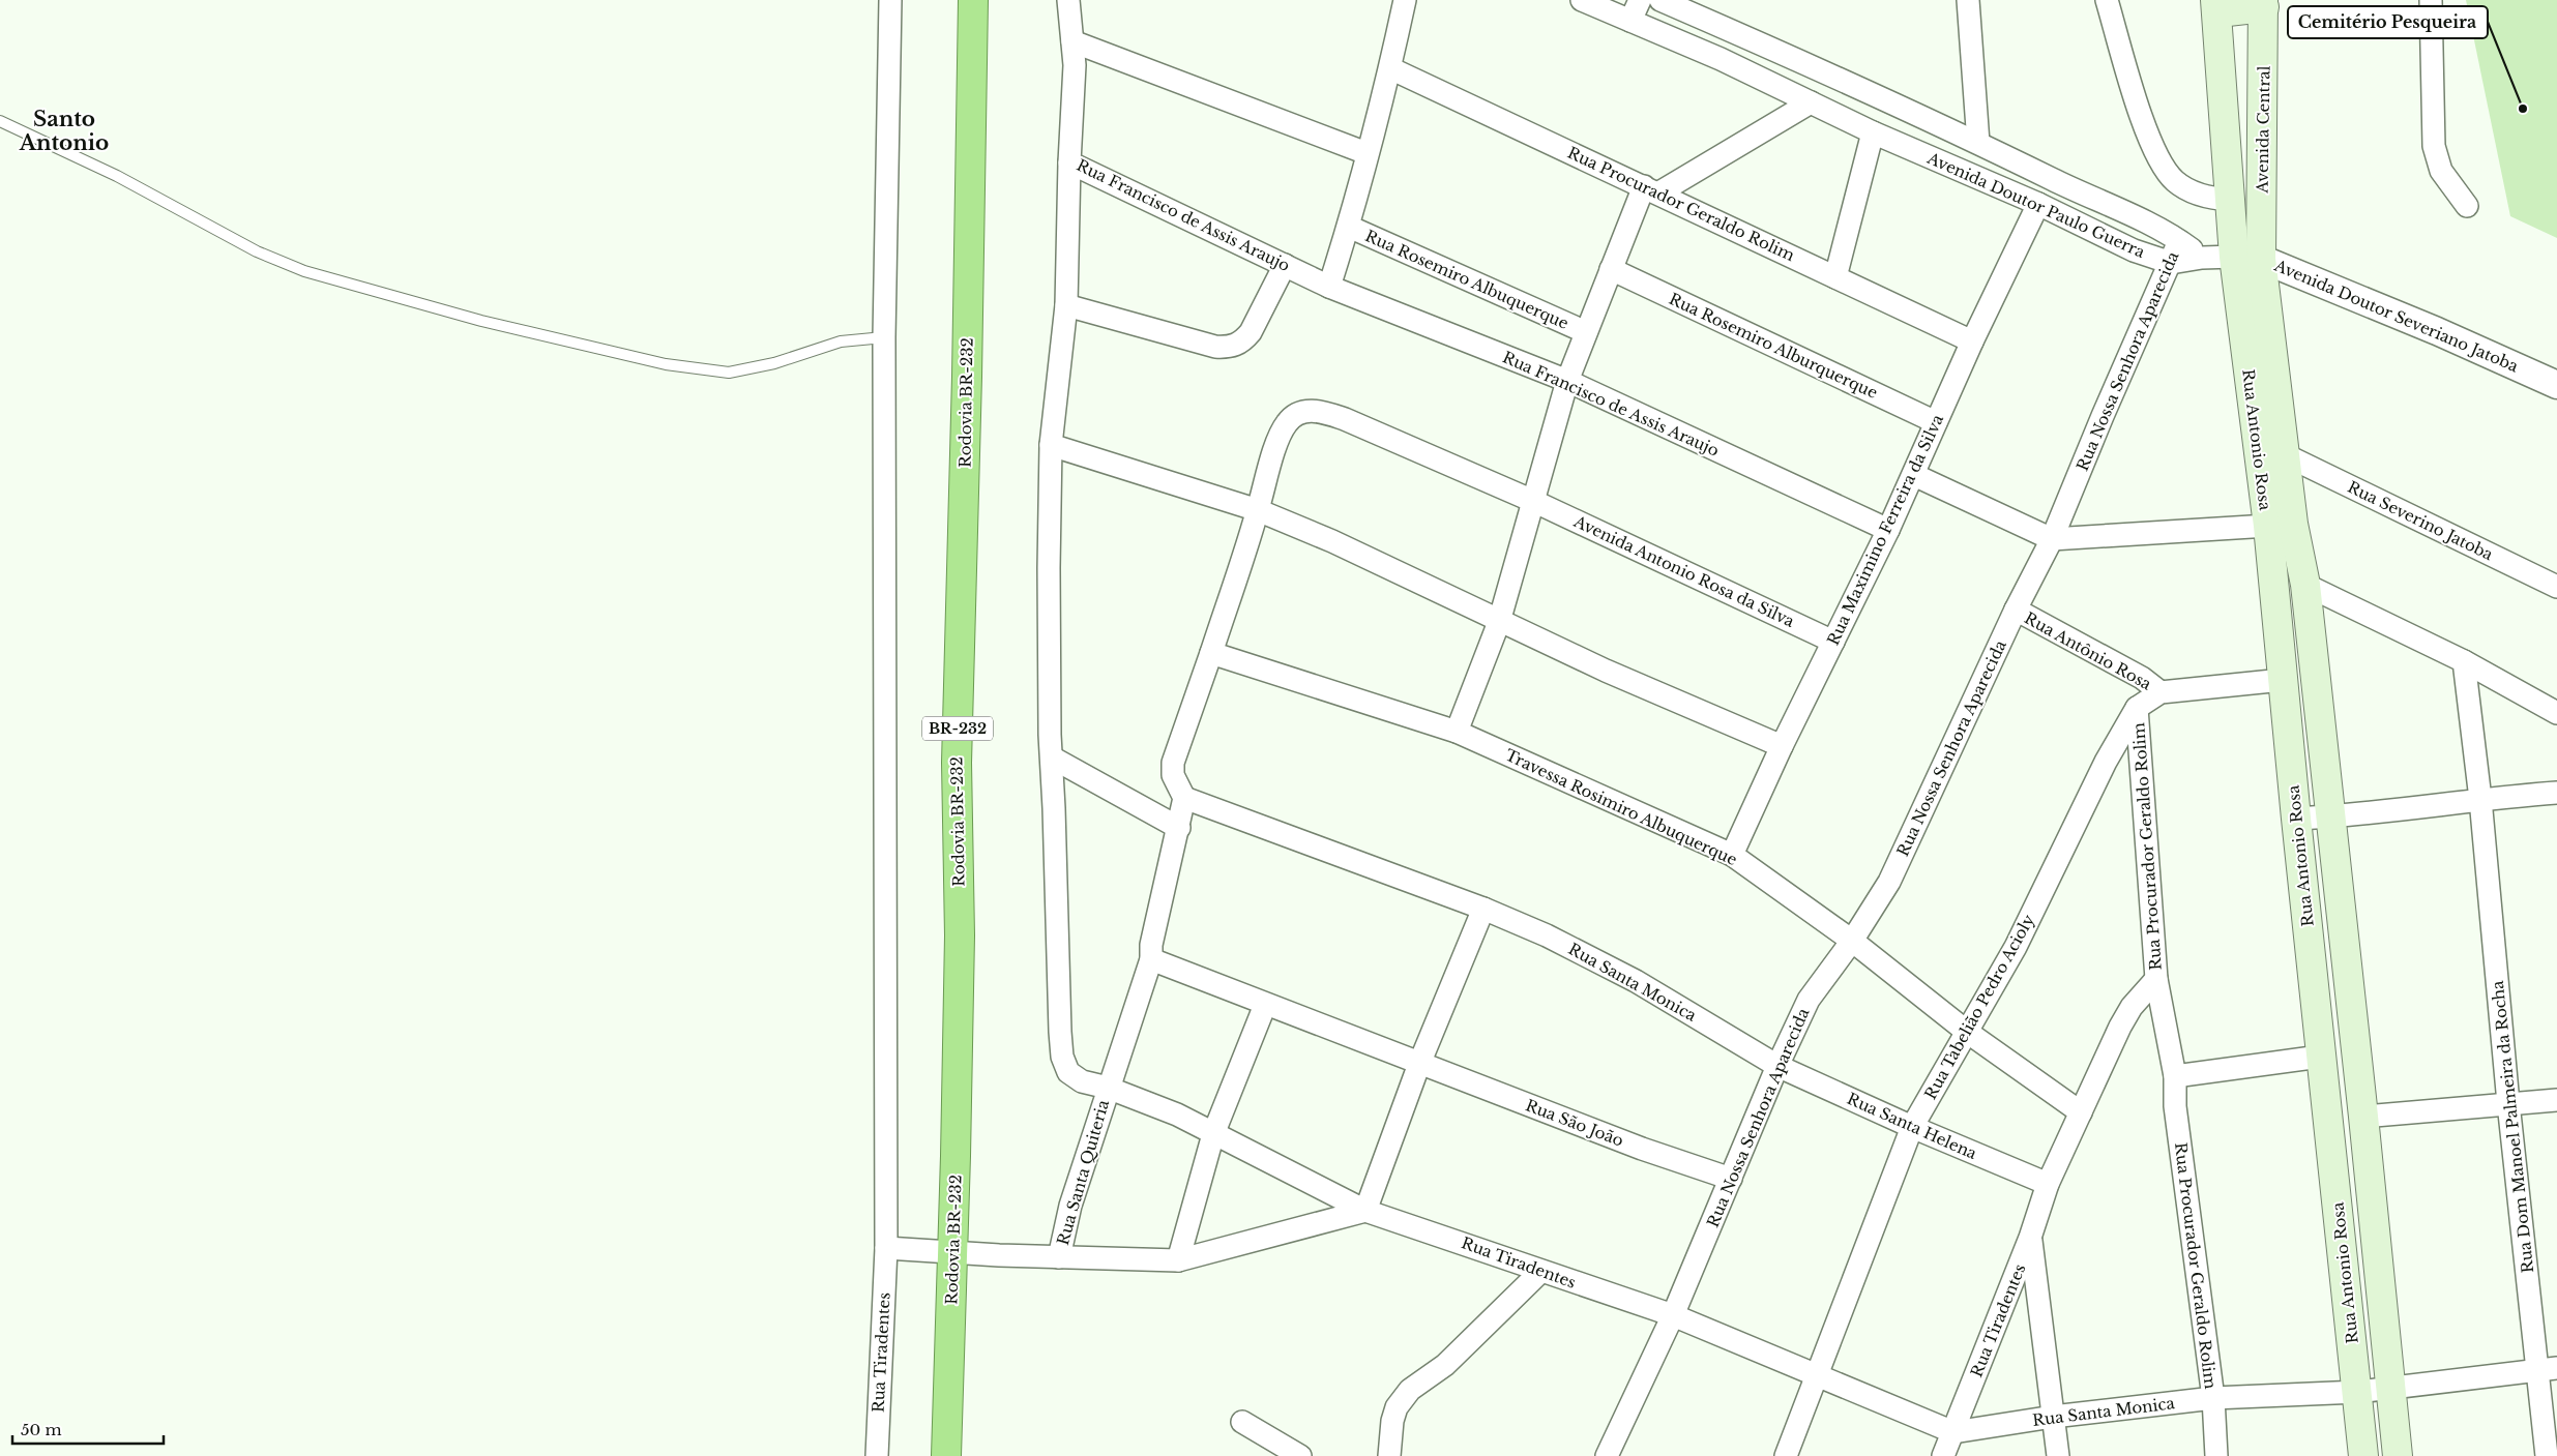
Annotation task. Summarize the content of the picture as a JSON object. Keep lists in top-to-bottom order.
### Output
{
  "streets": {
    "highway": ["Rodovia BR-232", "BR-232"],
    "main road": ["Avenida Central", "Rua Antonio Rosa"],
    "street": [
      "Rua Procurador Geraldo Rolim",
      "Avenida Doutor Paulo Guerra",
      "Rua Francisco de Assis Araujo",
      "Rua Rosemiro Albuquerque",
      "Avenida Doutor Severiano Jatoba",
      "Rua Rosemiro Alburquerque",
      "Rua Nossa Senhora Aparecida",
      "Rua Severino Jatoba",
      "Rua Maximino Ferreira da Silva",
      "Avenida Antonio Rosa da Silva",
      "Rua Antônio Rosa",
      "Travessa Rosimiro Albuquerque",
      "Rua Santa Monica",
      "Rua Tabelião Pedro Acioly",
      "Rua São João",
      "Rua Santa Helena",
      "Rua Dom Manoel Palmeira da Rocha",
      "Rua Santa Quiteria",
      "Rua Tiradentes"
    ]
  },
  "crossings": [
    ["Avenida Central", "Avenida Doutor Severiano Jatoba"],
    ["Avenida Central", "Rua Antonio Rosa"],
    ["Rua Procurador Geraldo Rolim", "Rua Maximino Ferreira da Silva"],
    ["Rua Procurador Geraldo Rolim", "Rua Santa Monica"],
    ["Rua Procurador Geraldo Rolim", "Rua Tabelião Pedro Acioly"],
    ["Rua Procurador Geraldo Rolim", "Rua Tiradentes"],
    ["Avenida Doutor Paulo Guerra", "Rua Nossa Senhora Aparecida"],
    ["Avenida Doutor Paulo Guerra", "Rua Maximino Ferreira da Silva"],
    ["Rua Francisco de Assis Araujo", "Rua Maximino Ferreira da Silva"],
    ["Avenida Doutor Severiano Jatoba", "Rua Antonio Rosa"],
    ["Rua Rosemiro Alburquerque", "Rua Maximino Ferreira da Silva"],
    ["Rua Nossa Senhora Aparecida", "Rua Antônio Rosa"],
    ["Rua Nossa Senhora Aparecida", "Travessa Rosimiro Albuquerque"],
    ["Rua Nossa Senhora Aparecida", "Rua Santa Monica"],
    ["Rua Nossa Senhora Aparecida", "Rua São João"],
    ["Rua Nossa Senhora Aparecida", "Rua Santa Helena"],
    ["Rua Nossa Senhora Aparecida", "Rua Tiradentes"],
    ["Rua Antonio Rosa", "Rua Severino Jatoba"],
    ["Rua Antonio Rosa", "Rua Santa Monica"],
    ["Rua Antonio Rosa", "Rua Tabelião Pedro Acioly"],
    ["Rua Maximino Ferreira da Silva", "Avenida Antonio Rosa da Silva"],
    ["Rua Maximino Ferreira da Silva", "Travessa Rosimiro Albuquerque"],
    ["Avenida Antonio Rosa da Silva", "Travessa Rosimiro Albuquerque"],
    ["Avenida Antonio Rosa da Silva", "Rua Santa Monica"],
    ["Avenida Antonio Rosa da Silva", "Rua Santa Quiteria"],
    ["Rua Antônio Rosa", "Rua Tabelião Pedro Acioly"],
    ["Travessa Rosimiro Albuquerque", "Rua Tabelião Pedro Acioly"],
    ["Travessa Rosimiro Albuquerque", "Rua Tiradentes"],
    ["Rua Santa Monica", "Rua Santa Helena"],
    ["Rua Santa Monica", "Rua Dom Manoel Palmeira da Rocha"],
    ["Rua Santa Monica", "Rua Santa Quiteria"],
    ["Rua Santa Monica", "Rua Tiradentes"],
    ["Rua Tabelião Pedro Acioly", "Rua Santa Helena"],
    ["Rua São João", "Rua Santa Quiteria"],
    ["Rua Santa Helena", "Rua Tiradentes"]
  ],
  "districts": ["Santo Antonio"],
  "places": ["Cemitério Pesqueira"],
  "scale_bar": "50 m"
}
